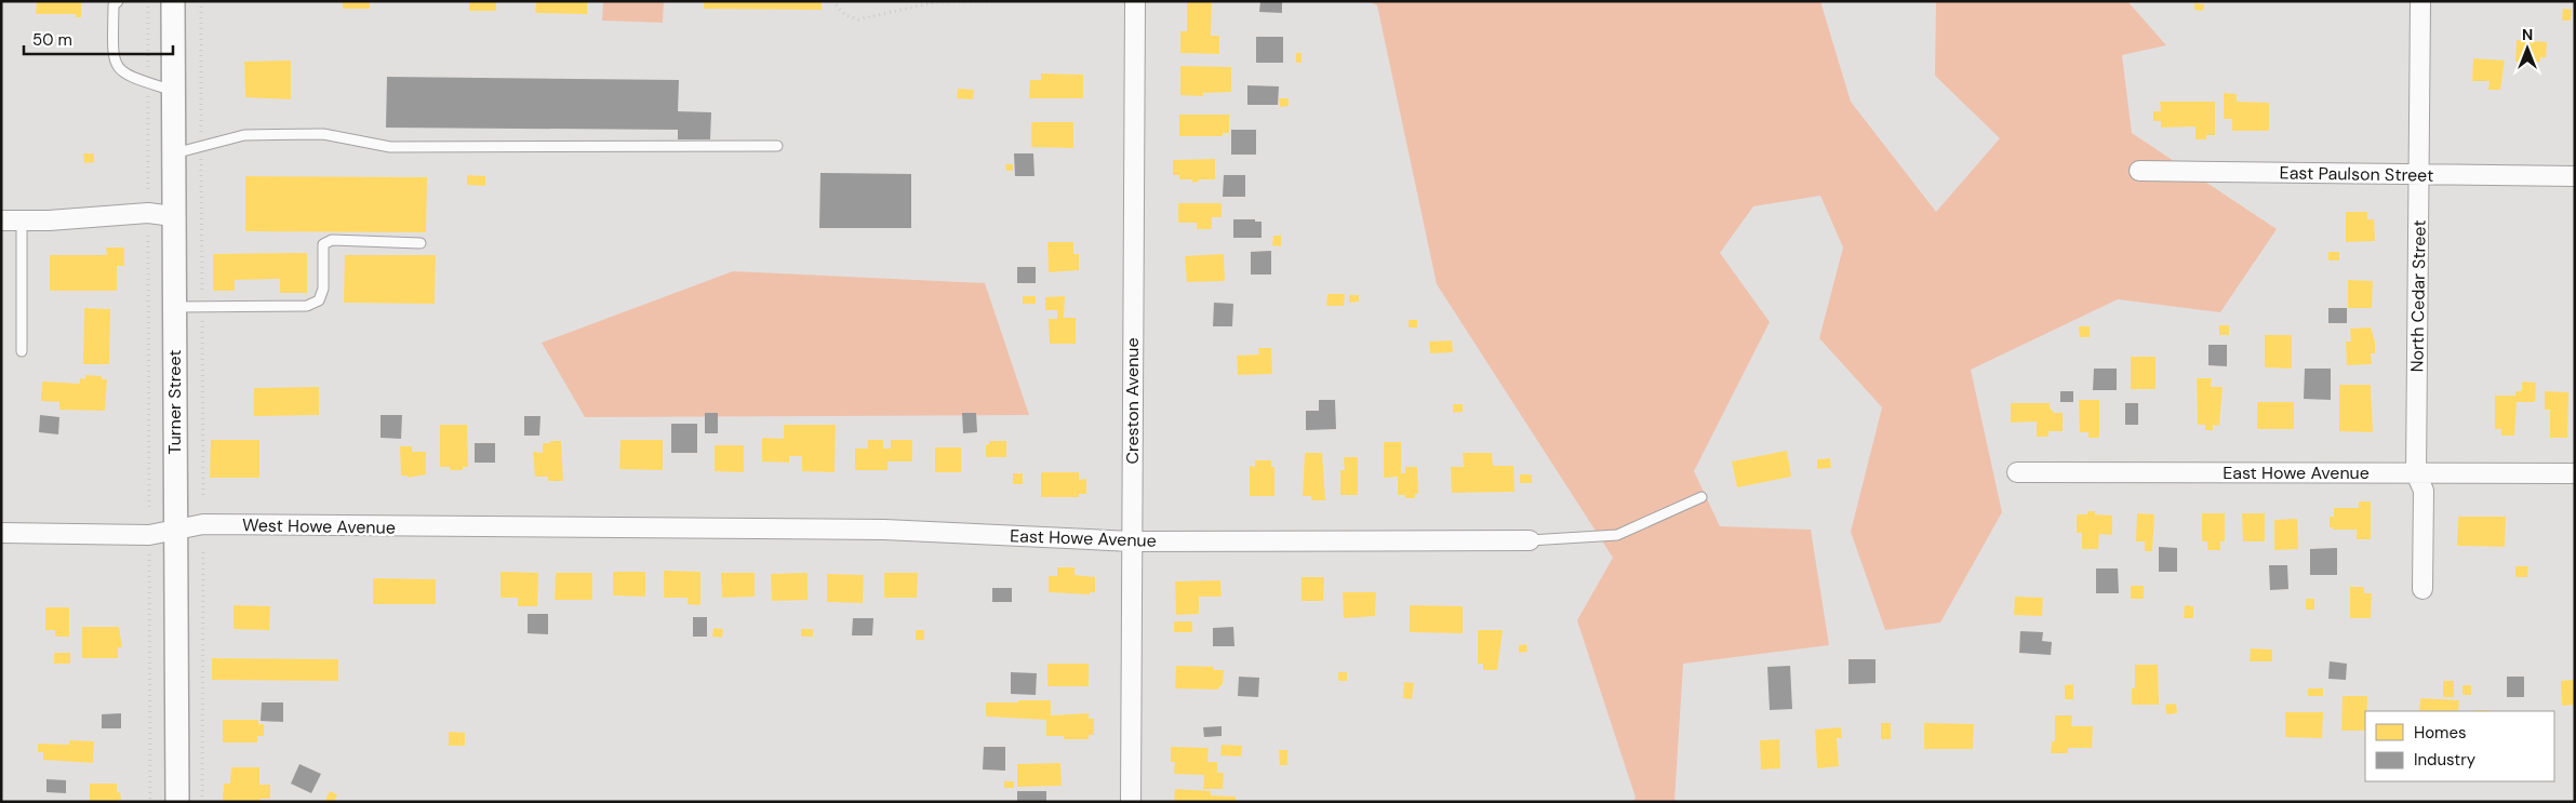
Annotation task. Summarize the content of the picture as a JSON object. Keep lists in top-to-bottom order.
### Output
{
  "streets": {
    "street": [
      "East Paulson Street",
      "North Cedar Street",
      "Creston Avenue",
      "Turner Street",
      "East Howe Avenue",
      "West Howe Avenue"
    ]
  },
  "crossings": [
    ["East Paulson Street", "North Cedar Street"],
    ["North Cedar Street", "East Howe Avenue"],
    ["Creston Avenue", "East Howe Avenue"],
    ["Turner Street", "West Howe Avenue"],
    ["East Howe Avenue", "West Howe Avenue"]
  ],
  "legend": ["Homes", "Industry"],
  "scale_bar": "50 m",
  "north": "top"
}
